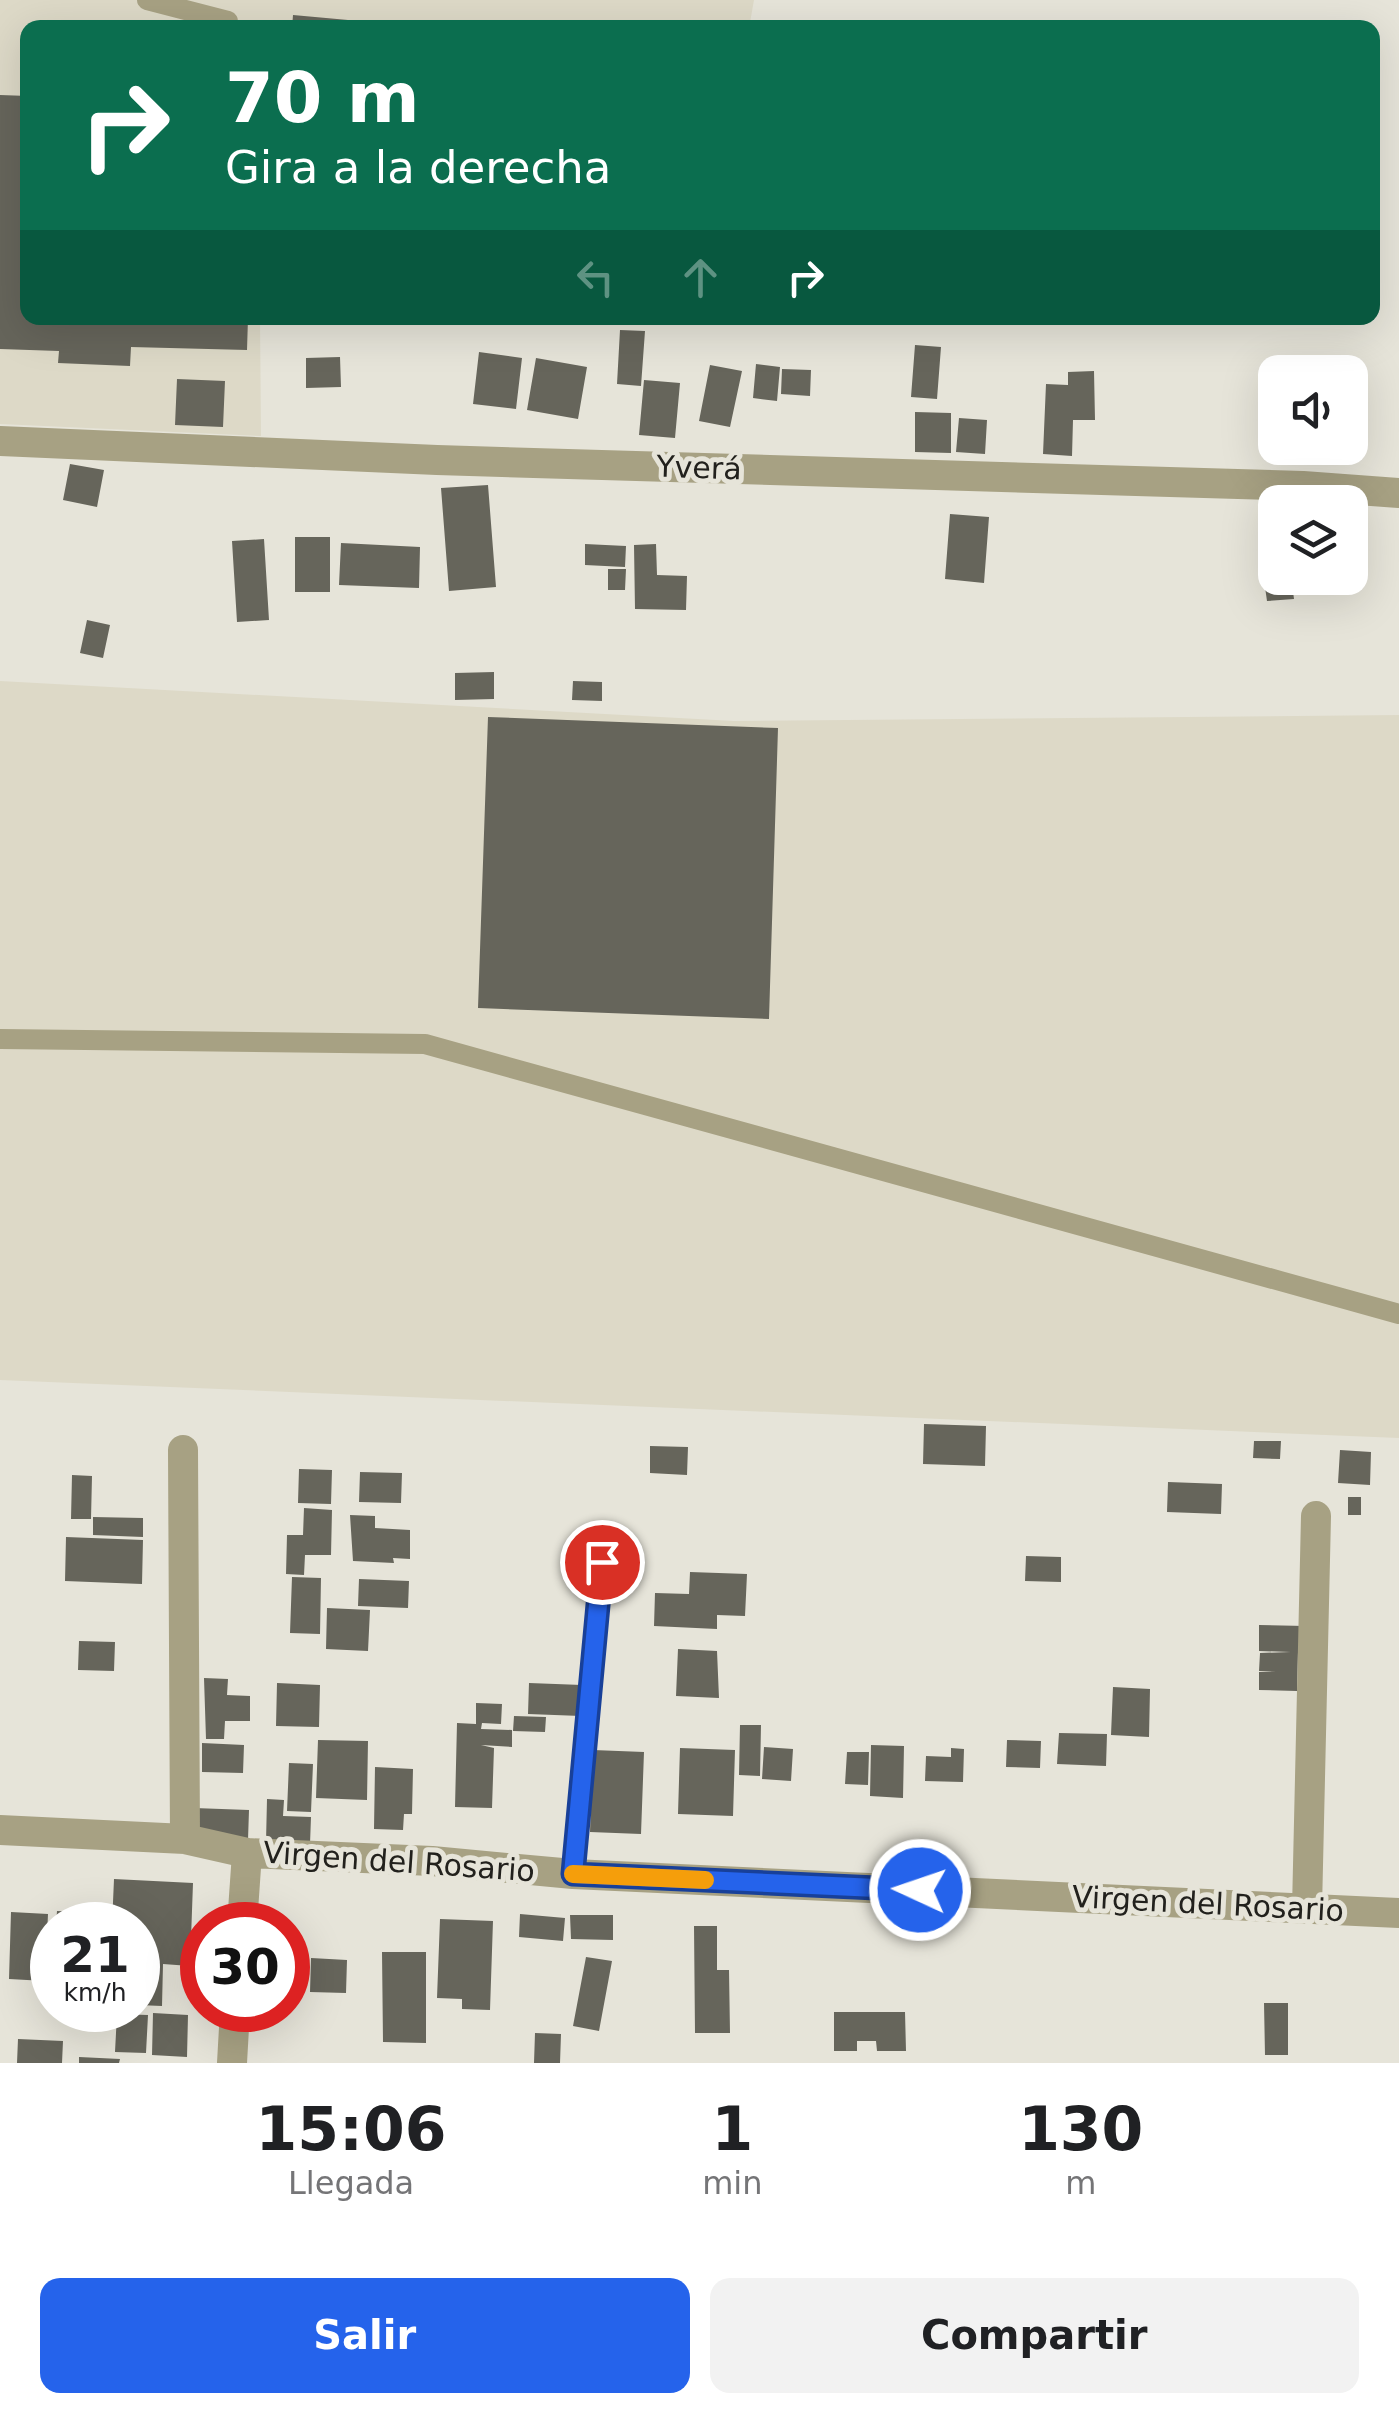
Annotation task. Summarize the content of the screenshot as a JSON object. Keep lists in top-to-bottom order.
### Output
{
  "streets": {
    "street": ["Yverá", "Virgen del Rosario"]
  },
  "page": {
    "turn": ["70 m", "Gira a la derecha"],
    "speed": "21 km/h",
    "limit": "30",
    "eta": [
      "15:06",
      "Llegada",
      "1",
      "min",
      "130",
      "m"
    ],
    "buttons": ["Salir", "Compartir"]
  }
}
